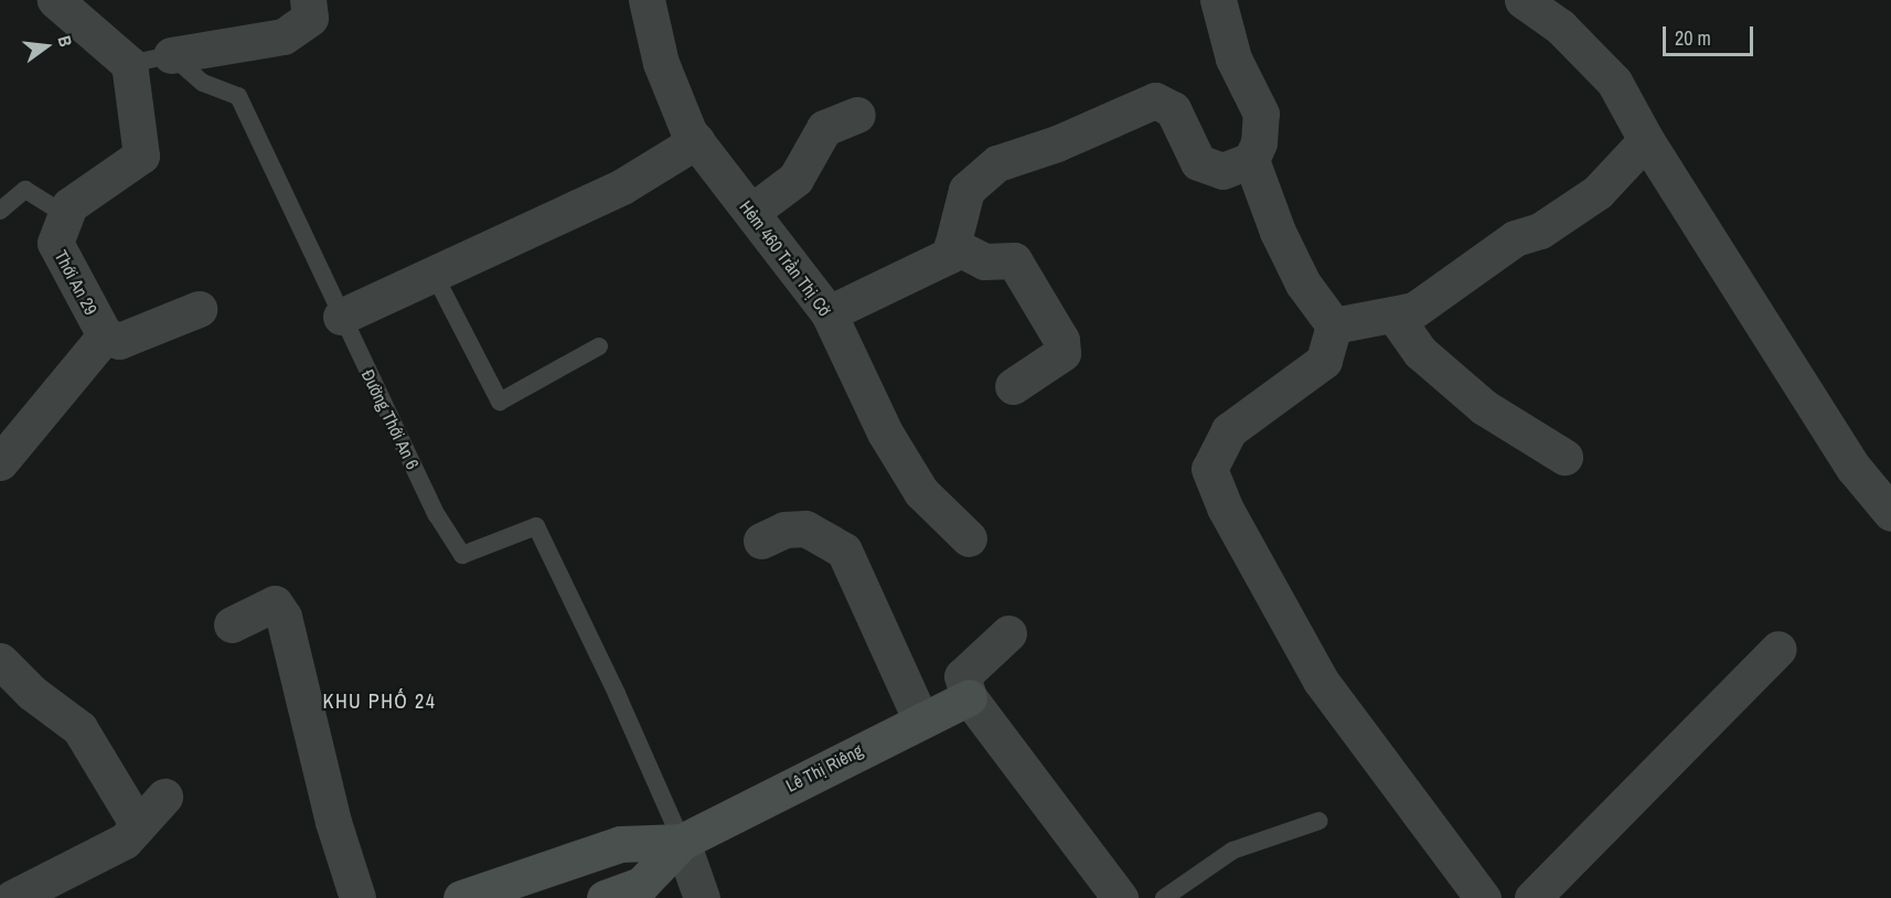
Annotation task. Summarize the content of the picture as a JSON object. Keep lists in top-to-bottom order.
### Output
{
  "streets": {
    "street": ["Hẻm 460 Trần Thị Cờ", "Thới An 29", "Lê Thị Riêng"],
    "lane": ["Đường Thới An 6"]
  },
  "crossings": [
    ["Đường Thới An 6", "Lê Thị Riêng"]
  ],
  "districts": ["KHU PHỐ 24"],
  "scale_bar": "20 m",
  "north": "right"
}
